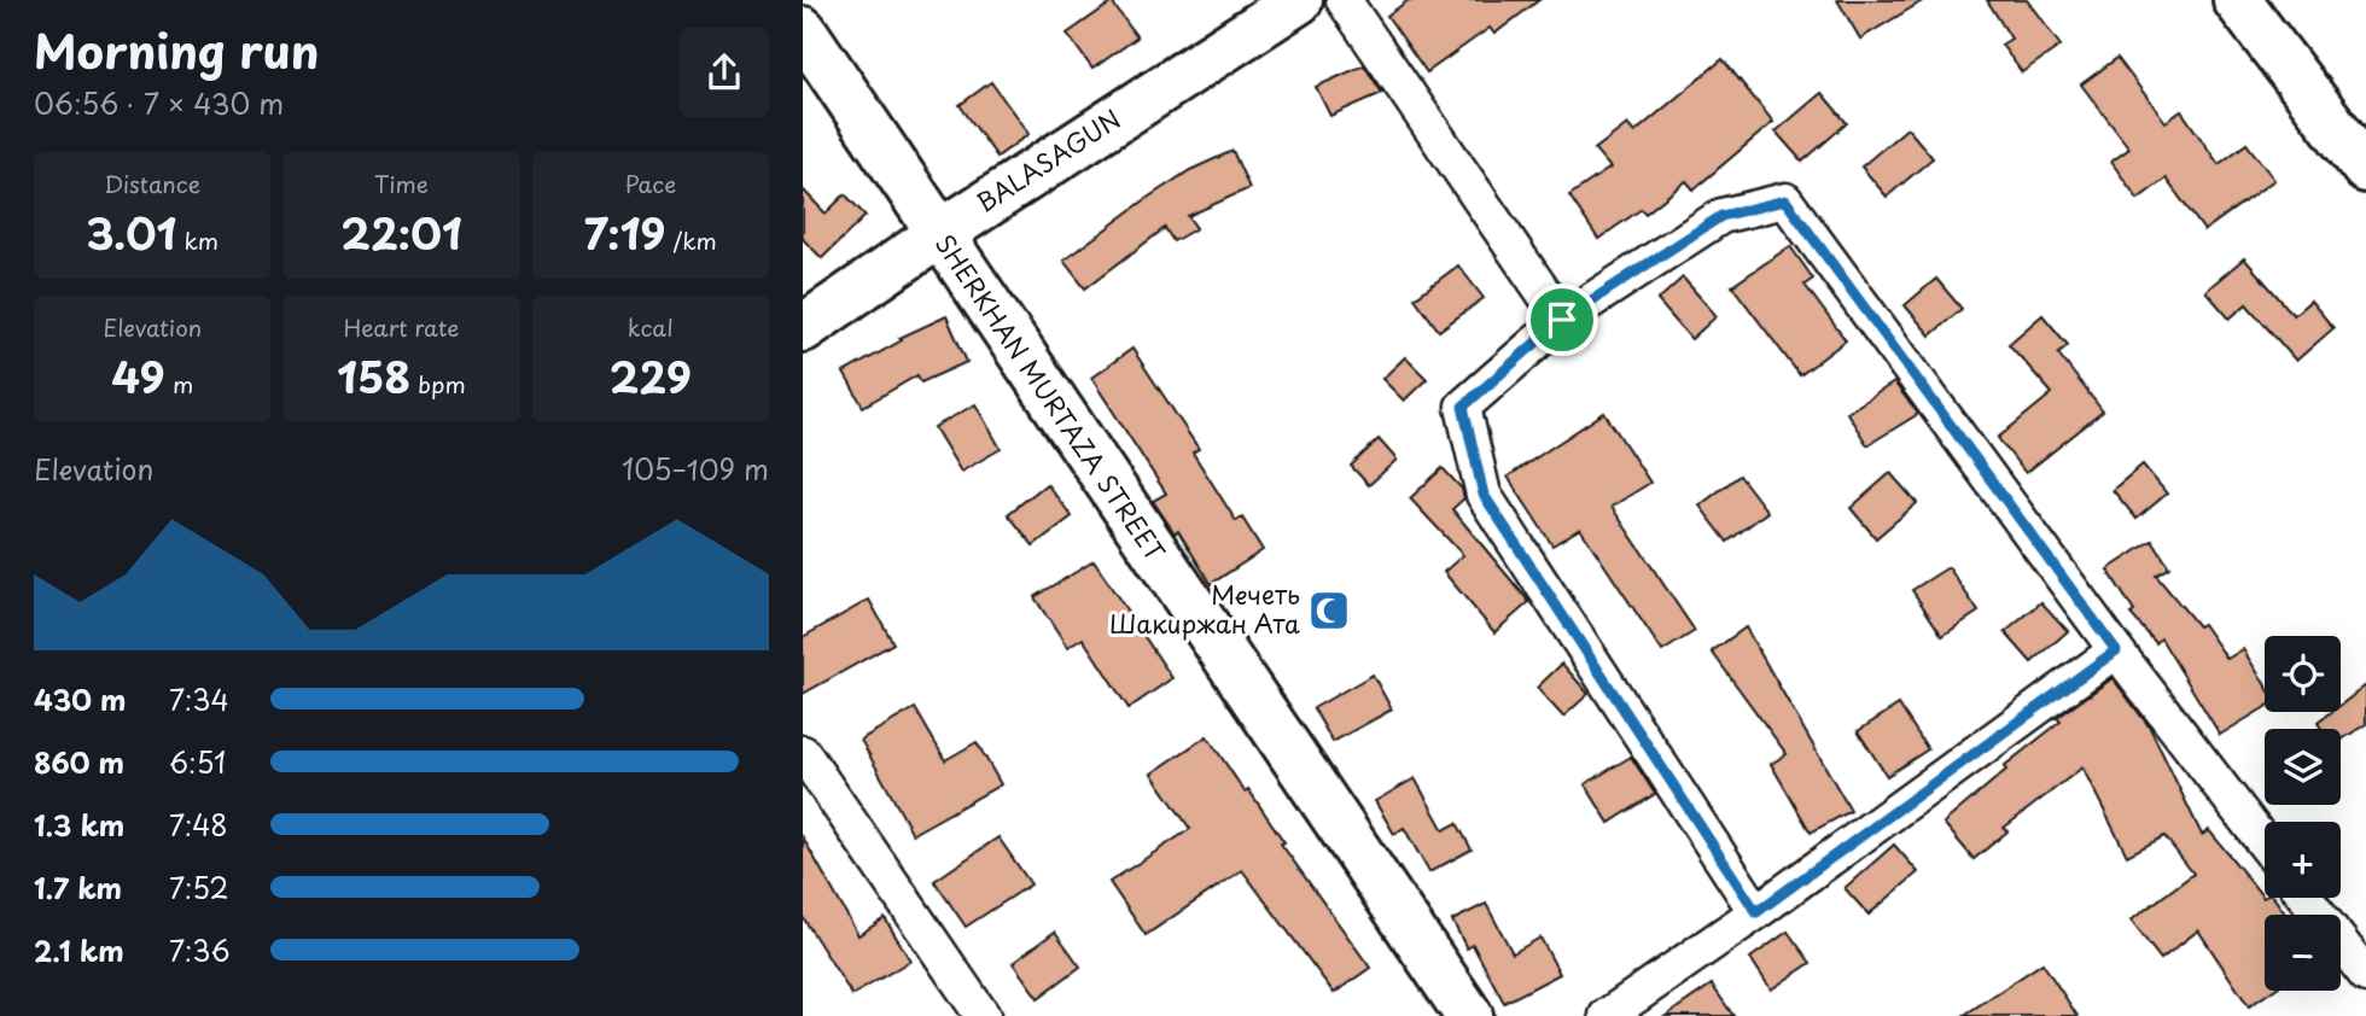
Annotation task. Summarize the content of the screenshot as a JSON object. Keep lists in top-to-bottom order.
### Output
{
  "streets": {
    "street": ["BALASAGUN", "SHERKHAN MURTAZA STREET"]
  },
  "crossings": [
    ["BALASAGUN", "SHERKHAN MURTAZA STREET"]
  ],
  "places": {
    "mosque": ["Мечеть Шакиржан Ата"]
  },
  "page": {
    "heading": ["Morning run", "06:56 · 7 × 430 m"],
    "stats": [
      ["Distance", "3.01 km"],
      ["Time", "22:01"],
      ["Pace", "7:19 /km"],
      ["Elevation", "49 m"],
      ["Heart rate", "158 bpm"],
      ["kcal", "229"]
    ],
    "chart": ["Elevation", "105–109 m"],
    "map_buttons": ["+", "−"],
    "list": [
      {
        "name": "430 m",
        "note": "7:34"
      },
      {
        "name": "860 m",
        "note": "6:51"
      },
      {
        "name": "1.3 km",
        "note": "7:48"
      },
      {
        "name": "1.7 km",
        "note": "7:52"
      },
      {
        "name": "2.1 km",
        "note": "7:36"
      }
    ]
  }
}
